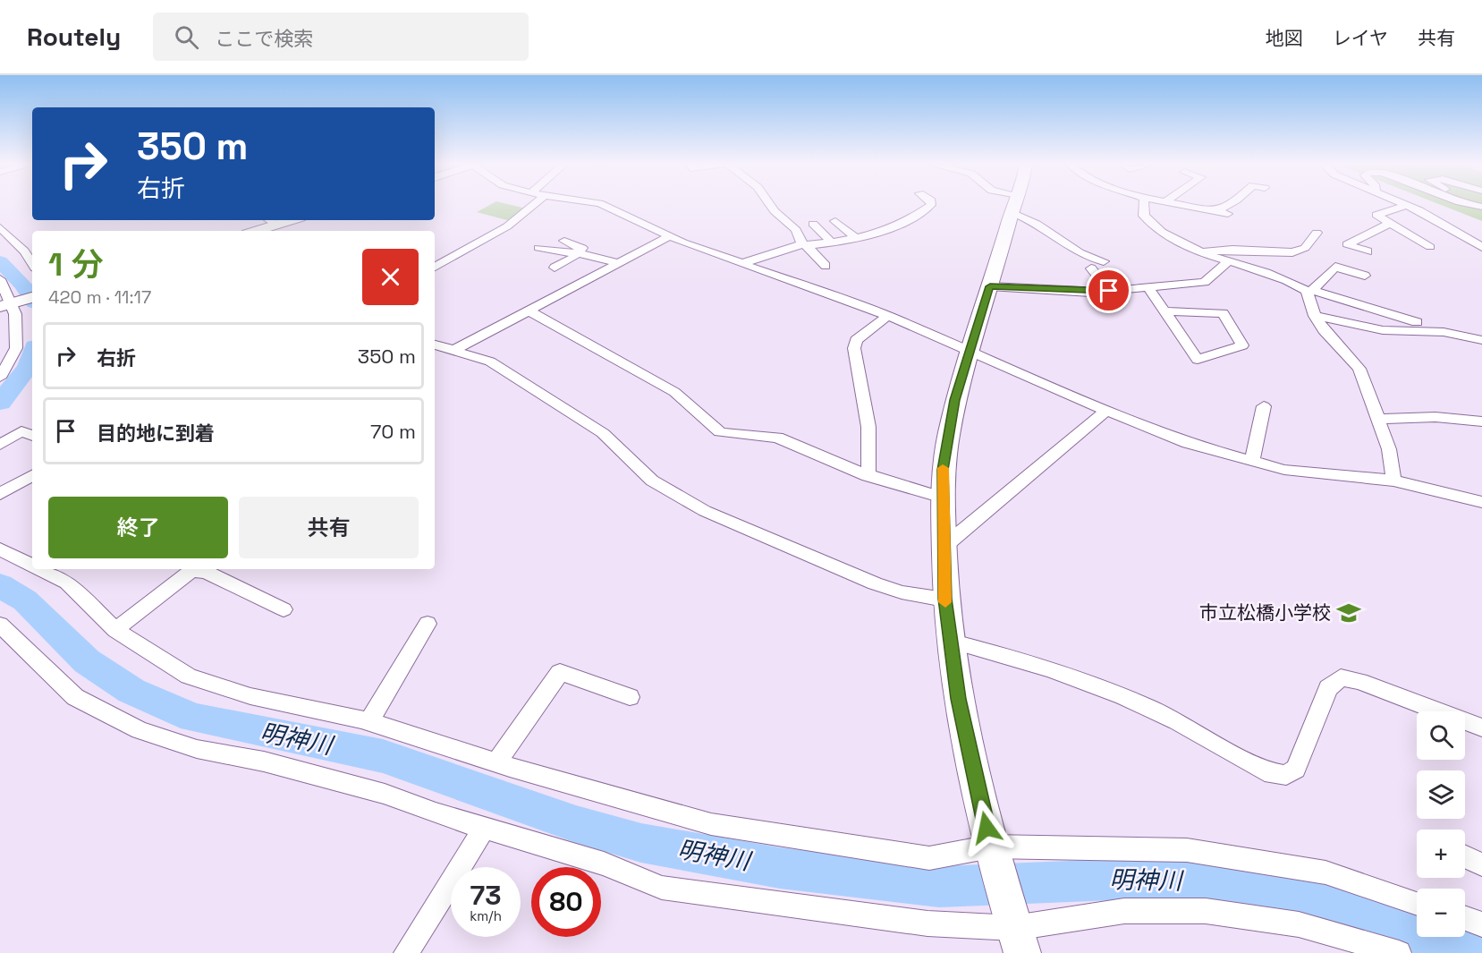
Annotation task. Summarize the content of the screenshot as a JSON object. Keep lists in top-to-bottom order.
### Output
{
  "water": ["明神川"],
  "places": {
    "school or university": ["市立松橋小学校"]
  },
  "page": {
    "header": "Routely",
    "search": "ここで検索",
    "nav": ["地図", "レイヤ", "共有"],
    "turn": ["350 m", "右折"],
    "heading": ["1 分", "420 m · 11:17"],
    "list": [
      {
        "name": "右折",
        "value": "350 m"
      },
      {
        "name": "目的地に到着",
        "value": "70 m"
      }
    ],
    "buttons": ["終了", "共有"],
    "map_buttons": ["+", "−"],
    "speed": "73 km/h",
    "limit": "80"
  }
}
